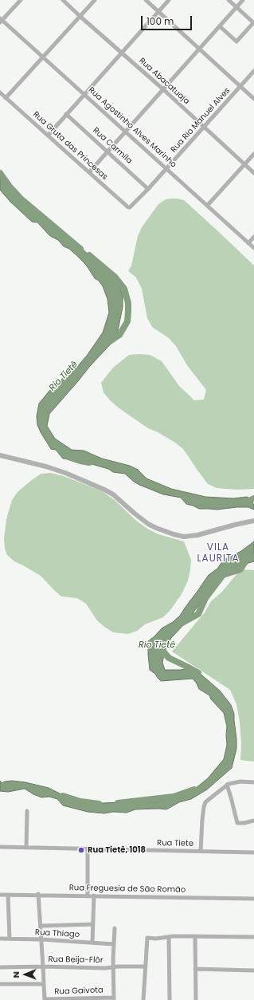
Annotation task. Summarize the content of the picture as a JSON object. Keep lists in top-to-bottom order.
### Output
{
  "streets": {
    "street": [
      "Rua Abacatuaja",
      "Rua Rio Manuel Alves",
      "Rua Agostinho Alves Marinho",
      "Rua Gruta das Princesas",
      "Rua Carmila",
      "Rua Tiete",
      "Rua Freguesia de São Romão",
      "Rua Thiago",
      "Rua Beija-Flôr",
      "Rua Gaivota"
    ]
  },
  "crossings": [
    ["Rua Abacatuaja", "Rua Rio Manuel Alves"],
    ["Rua Rio Manuel Alves", "Rua Agostinho Alves Marinho"],
    ["Rua Rio Manuel Alves", "Rua Gruta das Princesas"],
    ["Rua Rio Manuel Alves", "Rua Carmila"]
  ],
  "districts": ["VILA LAURITA"],
  "water": ["Rio Tietê"],
  "places": ["Rua Tietê, 1018"],
  "scale_bar": "100 m",
  "north": "left"
}
